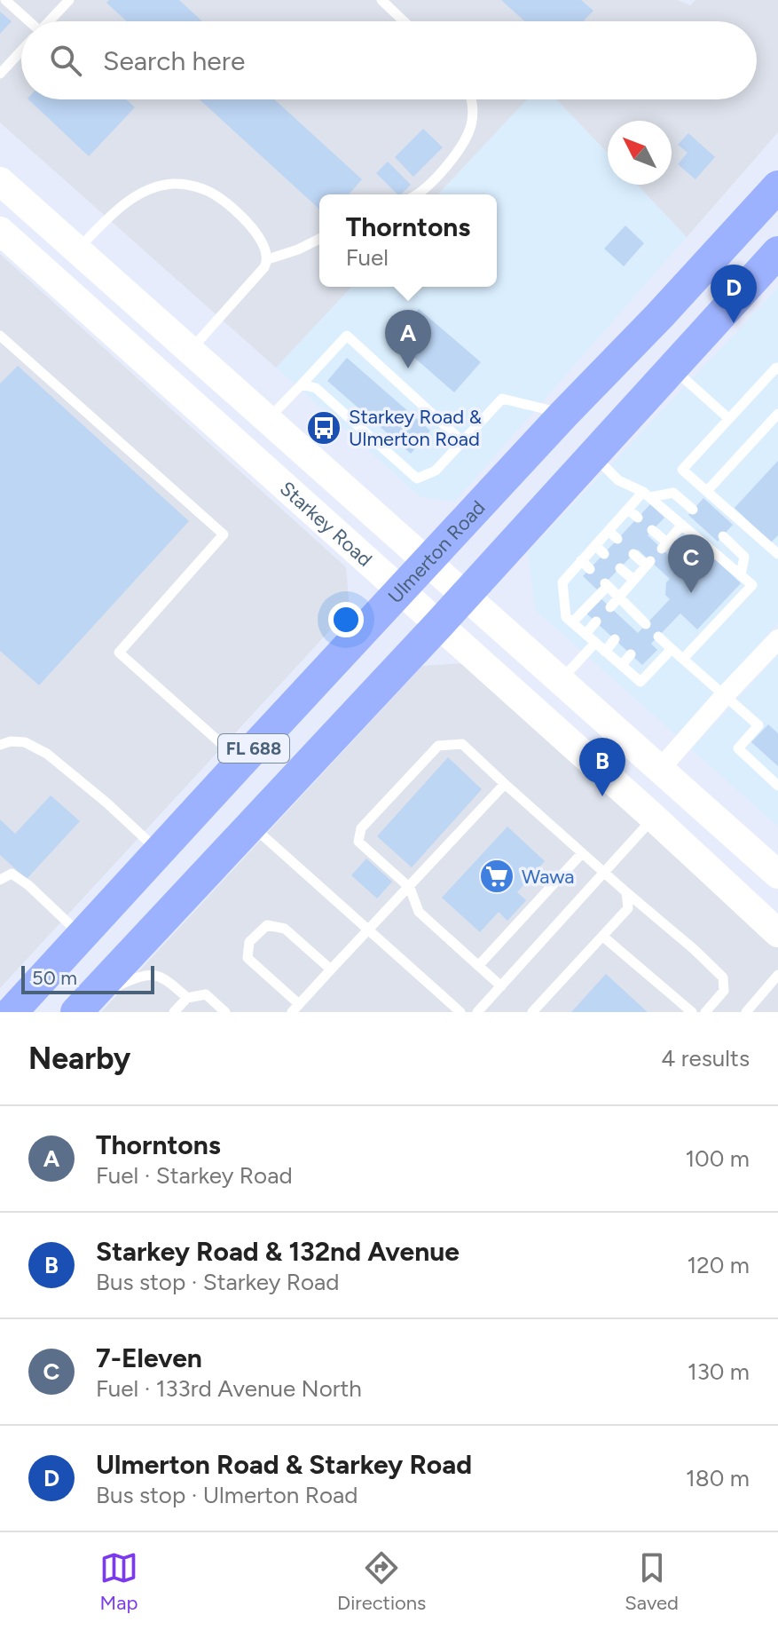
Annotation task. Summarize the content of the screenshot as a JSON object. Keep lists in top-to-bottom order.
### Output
{
  "streets": {
    "main road": ["Starkey Road", "Ulmerton Road", "FL 688"]
  },
  "crossings": [
    ["Starkey Road", "Ulmerton Road"],
    ["Starkey Road", "FL 688"]
  ],
  "places": {
    "bus stop": ["Starkey Road & Ulmerton Road"],
    "supermarket": ["Wawa"]
  },
  "scale_bar": "50 m",
  "north": "top left",
  "page": {
    "search": "Search here",
    "popup": ["Thorntons", "Fuel"],
    "pins": [
      "D",
      "A",
      "C",
      "B"
    ],
    "scale": "50 m",
    "heading": ["Nearby", "4 results"],
    "list": [
      {
        "mark": "A",
        "name": "Thorntons",
        "note": "Fuel · Starkey Road",
        "value": "100 m"
      },
      {
        "mark": "B",
        "name": "Starkey Road & 132nd Avenue",
        "note": "Bus stop · Starkey Road",
        "value": "120 m"
      },
      {
        "mark": "C",
        "name": "7-Eleven",
        "note": "Fuel · 133rd Avenue North",
        "value": "130 m"
      },
      {
        "mark": "D",
        "name": "Ulmerton Road & Starkey Road",
        "note": "Bus stop · Ulmerton Road",
        "value": "180 m"
      }
    ],
    "nav": ["Map", "Directions", "Saved"]
  }
}
